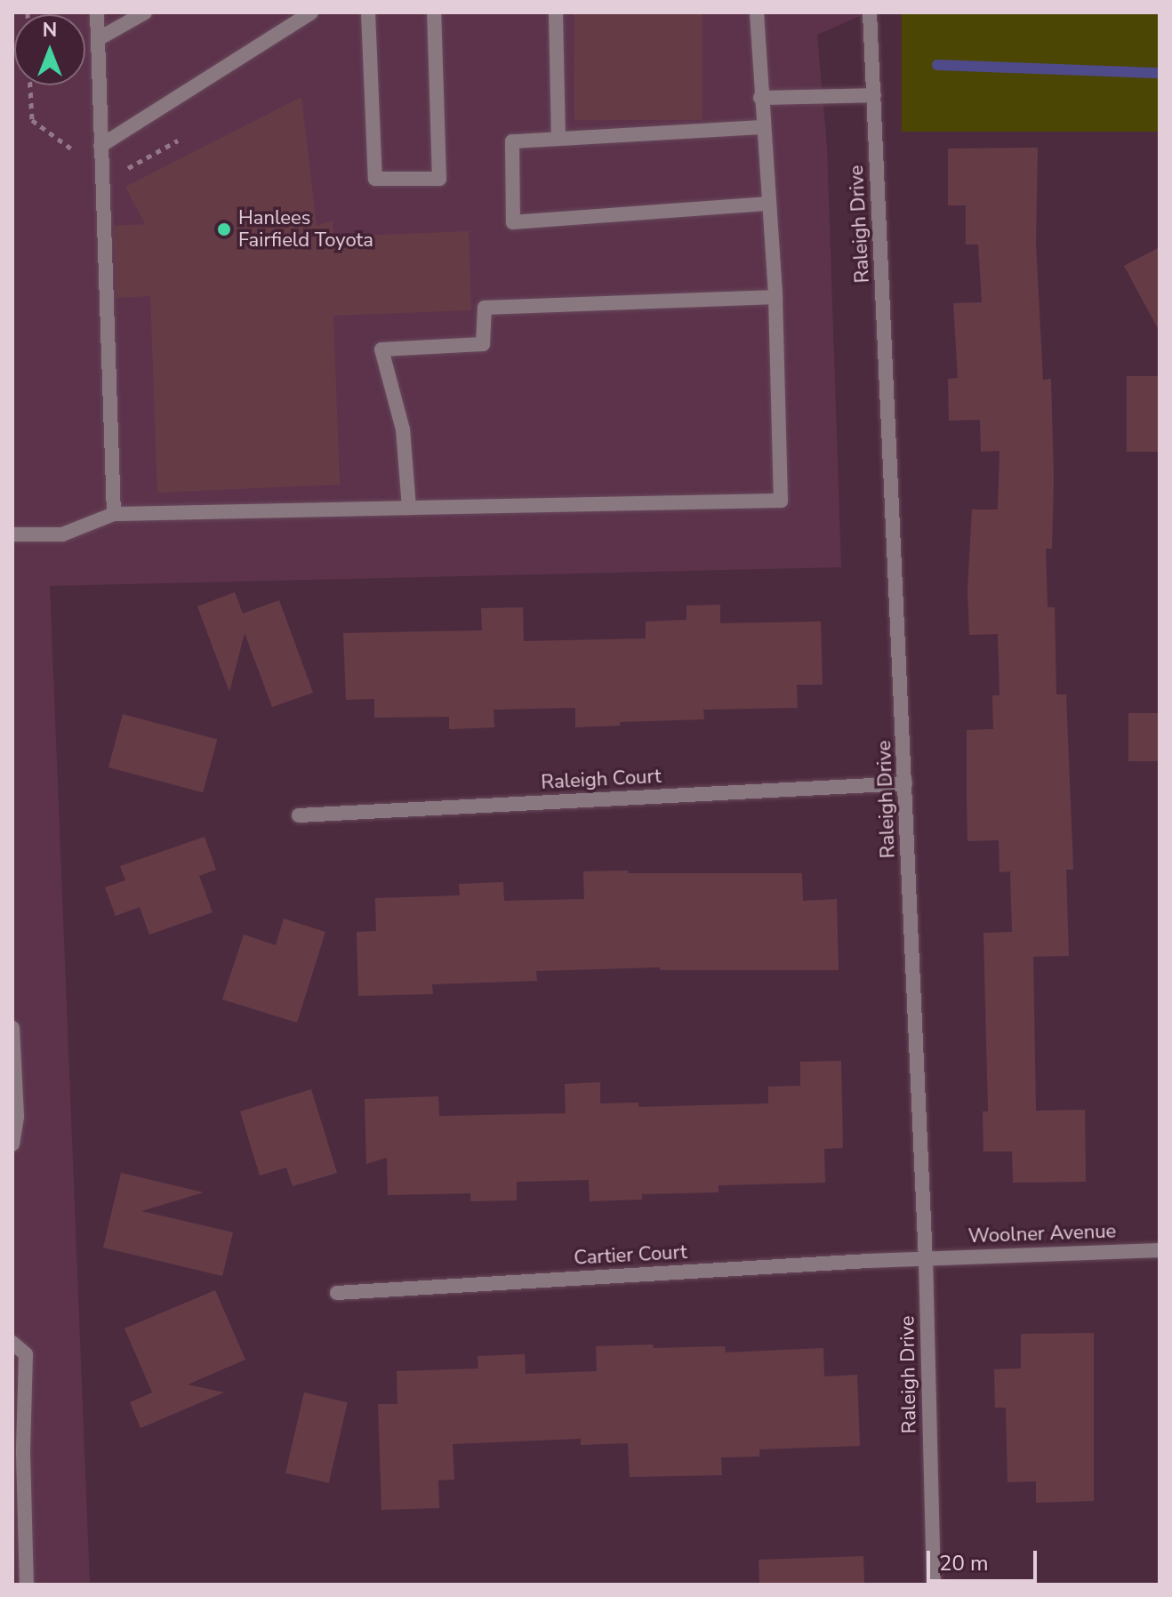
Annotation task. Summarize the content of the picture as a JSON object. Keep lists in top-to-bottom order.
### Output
{
  "streets": {
    "street": [
      "Raleigh Drive",
      "Raleigh Court",
      "Woolner Avenue",
      "Cartier Court"
    ]
  },
  "crossings": [
    ["Raleigh Drive", "Raleigh Court"],
    ["Raleigh Drive", "Woolner Avenue"],
    ["Raleigh Drive", "Cartier Court"],
    ["Woolner Avenue", "Cartier Court"]
  ],
  "places": ["Hanlees Fairfield Toyota"],
  "scale_bar": "20 m",
  "north": "top"
}
